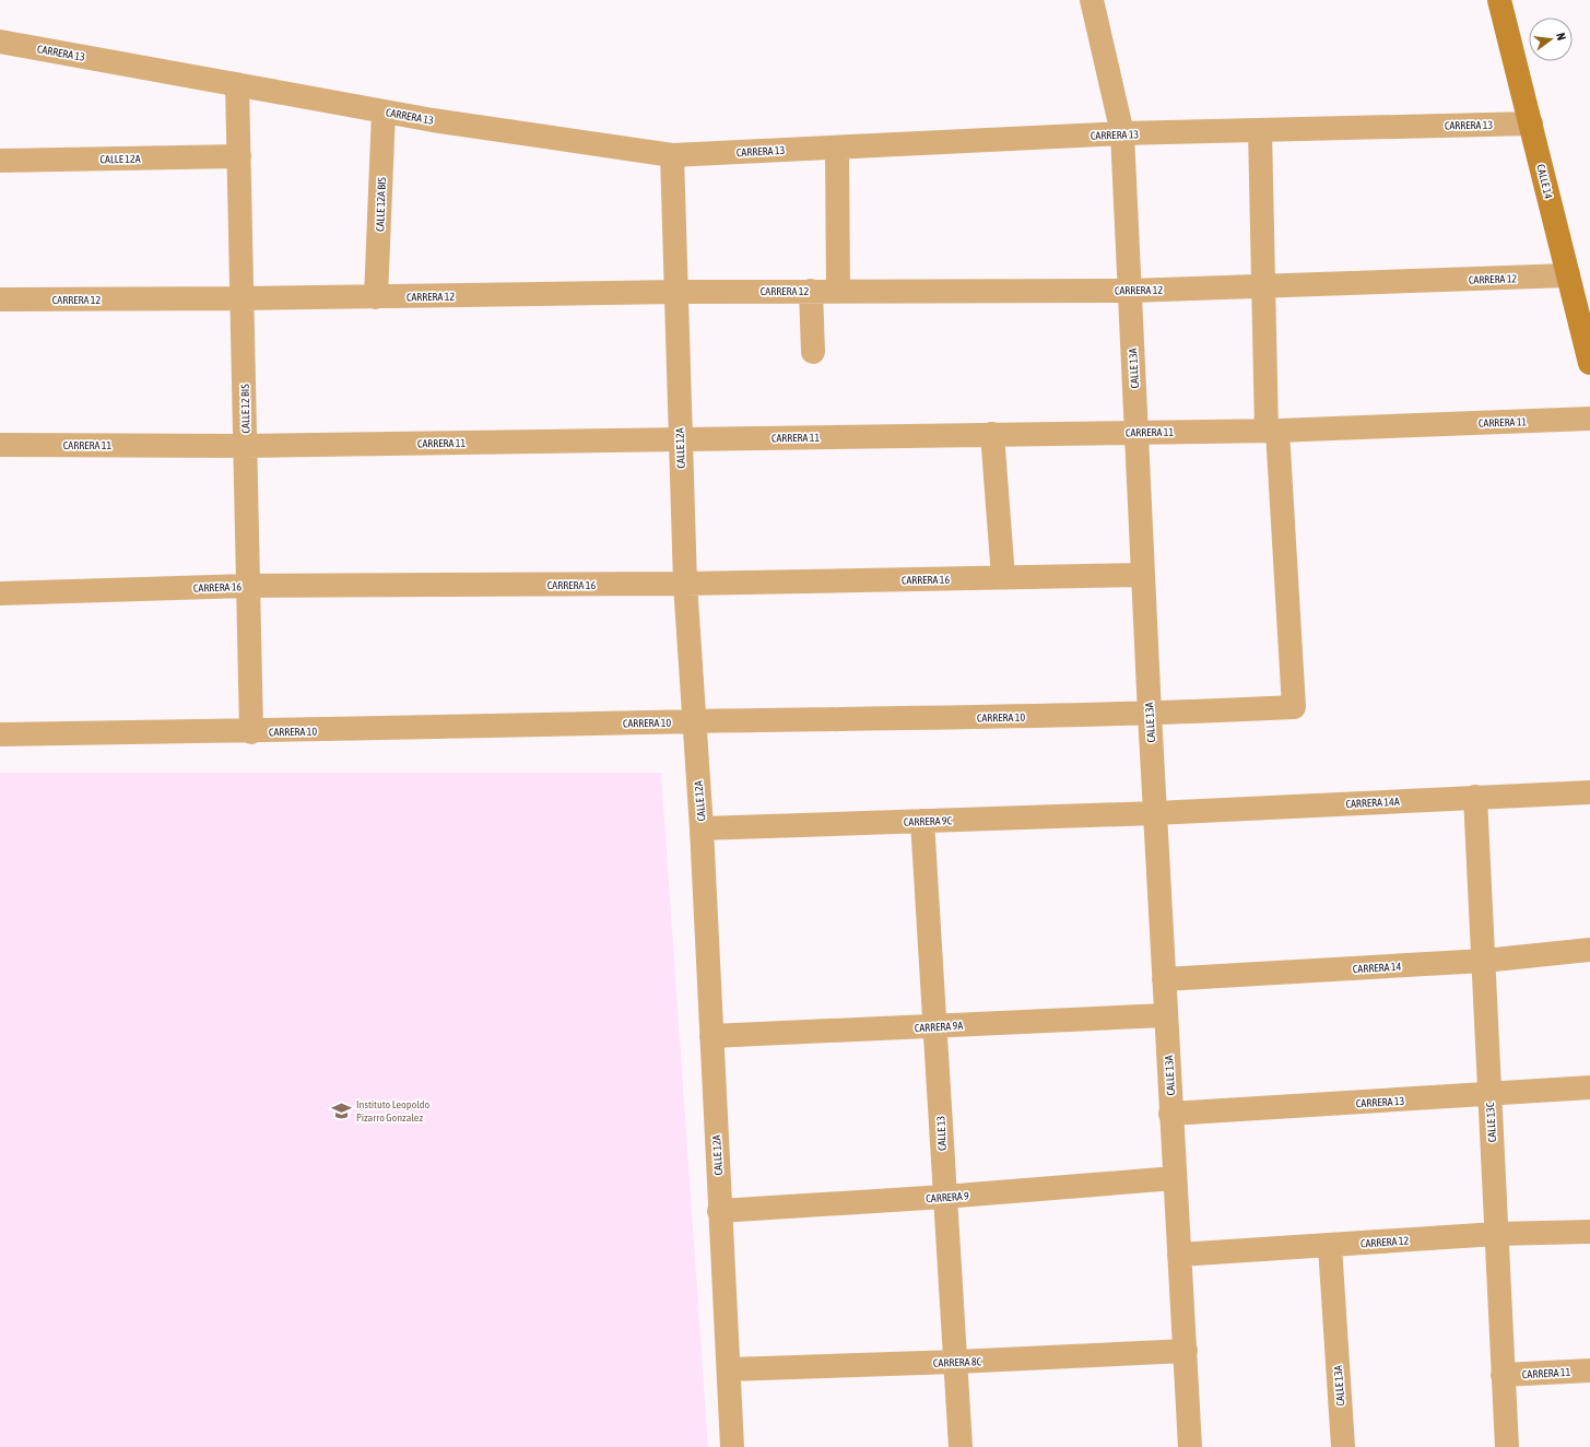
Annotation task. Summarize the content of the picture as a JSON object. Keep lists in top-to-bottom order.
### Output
{
  "streets": {
    "street": [
      "CARRERA 13",
      "CALLE 12A",
      "CALLE 14",
      "CALLE 12A BIS",
      "CARRERA 12",
      "CALLE 13A",
      "CALLE 12 BIS",
      "CARRERA 11",
      "CARRERA 16",
      "CARRERA 10",
      "CARRERA 14A",
      "CARRERA 9C",
      "CARRERA 14",
      "CARRERA 9A",
      "CALLE 13C",
      "CALLE 13",
      "CARRERA 9",
      "CARRERA 8C"
    ]
  },
  "crossings": [
    ["CARRERA 13", "CALLE 12A"],
    ["CARRERA 13", "CALLE 14"],
    ["CARRERA 13", "CALLE 12A BIS"],
    ["CARRERA 13", "CALLE 13A"],
    ["CARRERA 13", "CALLE 12 BIS"],
    ["CARRERA 13", "CALLE 13C"],
    ["CALLE 12A", "CARRERA 12"],
    ["CALLE 12A", "CALLE 12 BIS"],
    ["CALLE 12A", "CARRERA 11"],
    ["CALLE 12A", "CARRERA 16"],
    ["CALLE 12A", "CARRERA 10"],
    ["CALLE 12A", "CARRERA 9C"],
    ["CALLE 12A", "CARRERA 9A"],
    ["CALLE 12A", "CARRERA 9"],
    ["CALLE 12A", "CARRERA 8C"],
    ["CALLE 14", "CARRERA 12"],
    ["CALLE 12A BIS", "CARRERA 12"],
    ["CARRERA 12", "CALLE 13A"],
    ["CARRERA 12", "CALLE 12 BIS"],
    ["CARRERA 12", "CALLE 13C"],
    ["CALLE 13A", "CARRERA 11"],
    ["CALLE 13A", "CARRERA 16"],
    ["CALLE 13A", "CARRERA 10"],
    ["CALLE 13A", "CARRERA 14A"],
    ["CALLE 13A", "CARRERA 9C"],
    ["CALLE 13A", "CARRERA 14"],
    ["CALLE 13A", "CARRERA 9A"],
    ["CALLE 13A", "CARRERA 9"],
    ["CALLE 13A", "CARRERA 8C"],
    ["CALLE 12 BIS", "CARRERA 11"],
    ["CALLE 12 BIS", "CARRERA 16"],
    ["CALLE 12 BIS", "CARRERA 10"],
    ["CARRERA 11", "CARRERA 10"],
    ["CARRERA 11", "CALLE 13C"],
    ["CARRERA 14A", "CARRERA 9C"],
    ["CARRERA 14A", "CALLE 13C"],
    ["CARRERA 9C", "CALLE 13"],
    ["CARRERA 14", "CALLE 13C"],
    ["CARRERA 9A", "CALLE 13"],
    ["CALLE 13", "CARRERA 9"],
    ["CALLE 13", "CARRERA 8C"]
  ],
  "places": {
    "school or university": ["Instituto Leopoldo Pizarro Gonzalez"]
  },
  "north": "right"
}
